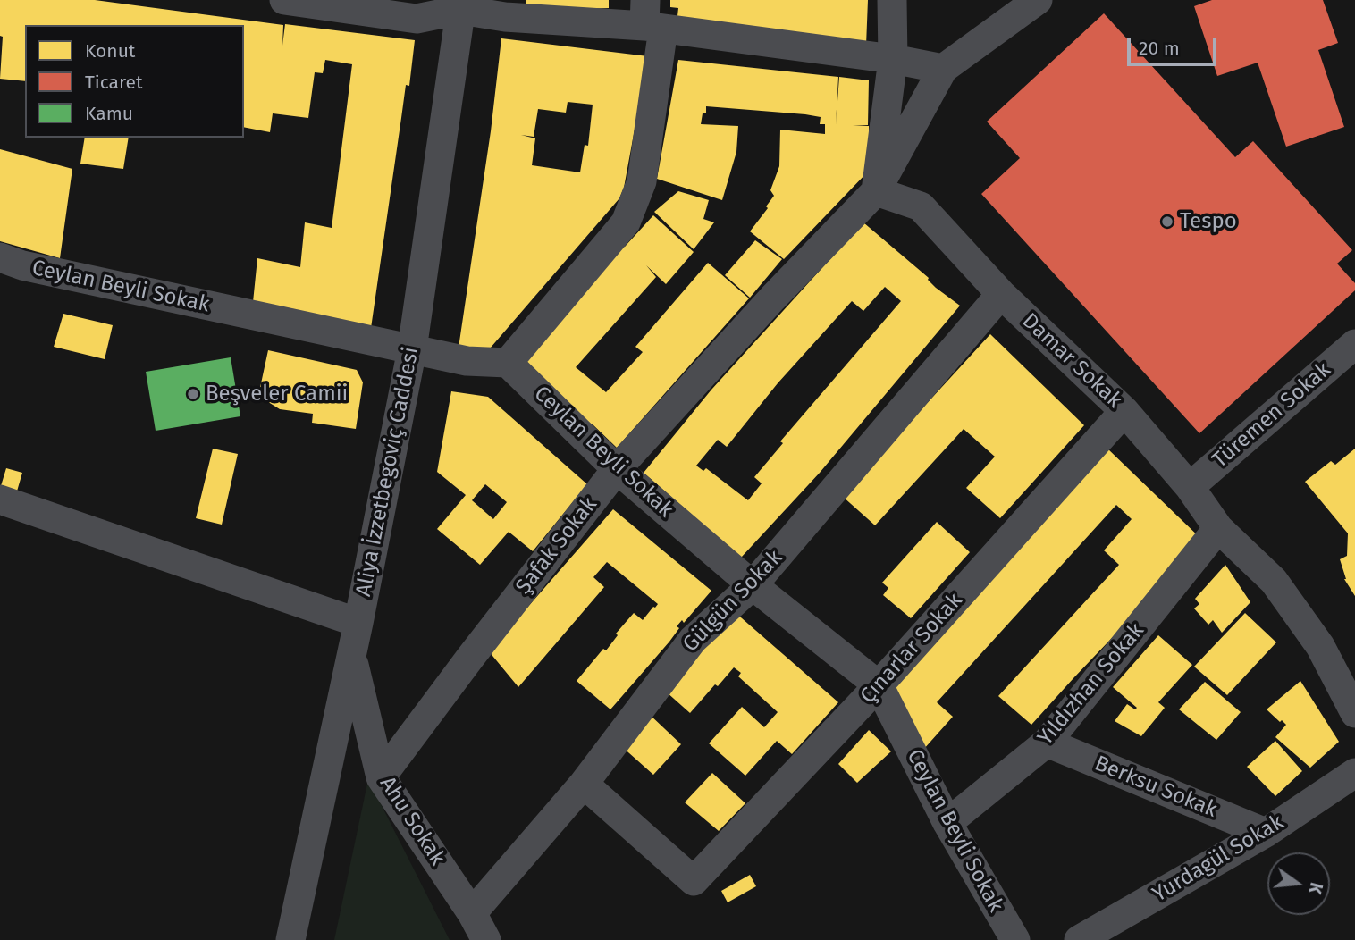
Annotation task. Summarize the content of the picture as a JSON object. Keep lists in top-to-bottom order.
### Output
{
  "streets": {
    "street": [
      "Ceylan Beyli Sokak",
      "Damar Sokak",
      "Türemen Sokak",
      "Aliya İzzetbegoviç Caddesi",
      "Şafak Sokak",
      "Gülgün Sokak",
      "Çınarlar Sokak",
      "Yıldızhan Sokak",
      "Berksu Sokak",
      "Ahu Sokak",
      "Yurdagül Sokak"
    ]
  },
  "crossings": [
    ["Ceylan Beyli Sokak", "Aliya İzzetbegoviç Caddesi"],
    ["Ceylan Beyli Sokak", "Şafak Sokak"],
    ["Ceylan Beyli Sokak", "Gülgün Sokak"],
    ["Ceylan Beyli Sokak", "Çınarlar Sokak"],
    ["Ceylan Beyli Sokak", "Yıldızhan Sokak"],
    ["Damar Sokak", "Türemen Sokak"],
    ["Damar Sokak", "Şafak Sokak"],
    ["Damar Sokak", "Gülgün Sokak"],
    ["Damar Sokak", "Çınarlar Sokak"],
    ["Damar Sokak", "Yıldızhan Sokak"],
    ["Aliya İzzetbegoviç Caddesi", "Ahu Sokak"],
    ["Şafak Sokak", "Ahu Sokak"],
    ["Gülgün Sokak", "Çınarlar Sokak"],
    ["Gülgün Sokak", "Ahu Sokak"],
    ["Yıldızhan Sokak", "Berksu Sokak"],
    ["Berksu Sokak", "Yurdagül Sokak"]
  ],
  "places": ["Tespo", "Beşveler Camii"],
  "legend": ["Konut", "Ticaret", "Kamu"],
  "scale_bar": "20 m",
  "north": "right"
}
